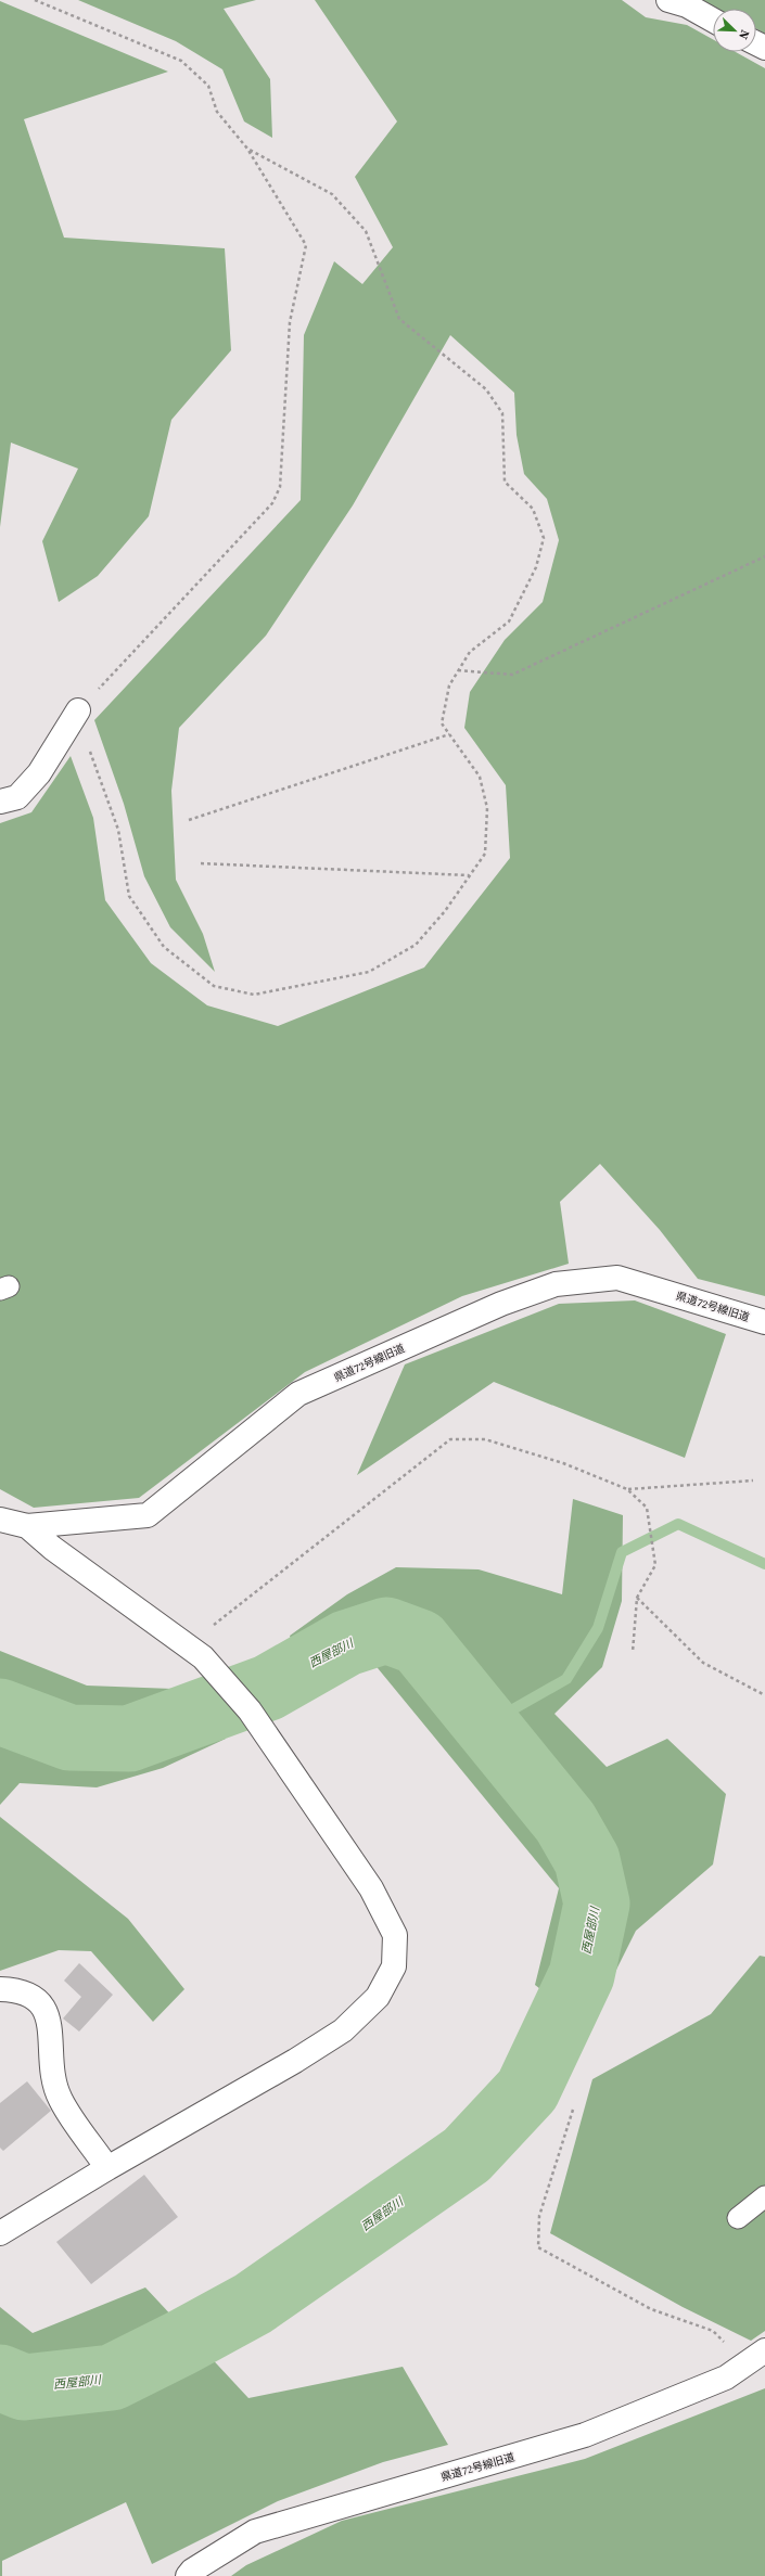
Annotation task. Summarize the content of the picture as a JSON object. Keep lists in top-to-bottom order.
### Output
{
  "streets": {
    "street": ["県道72号線旧道"]
  },
  "water": ["西屋部川"],
  "north": "bottom right"
}
